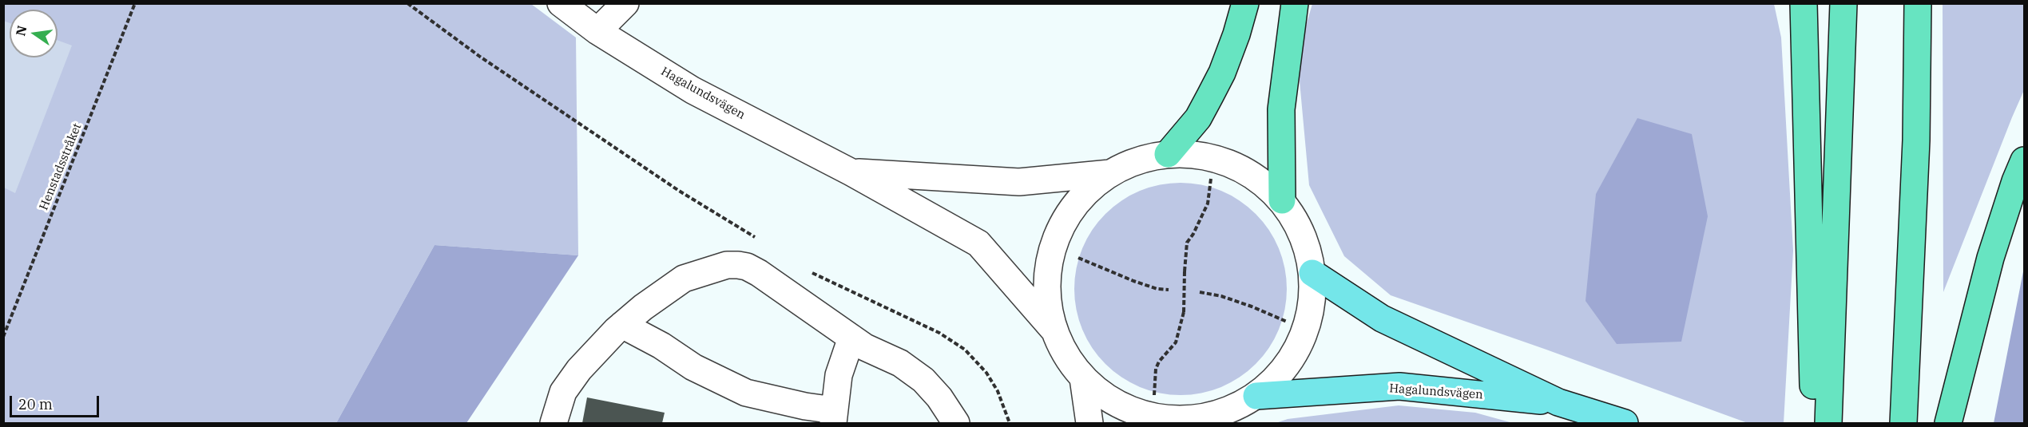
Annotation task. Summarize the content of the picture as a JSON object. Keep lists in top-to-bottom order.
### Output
{
  "streets": {
    "main road": ["Hagalundsvägen"],
    "path": ["Henstadsstråket"]
  },
  "scale_bar": "20 m",
  "north": "left"
}
